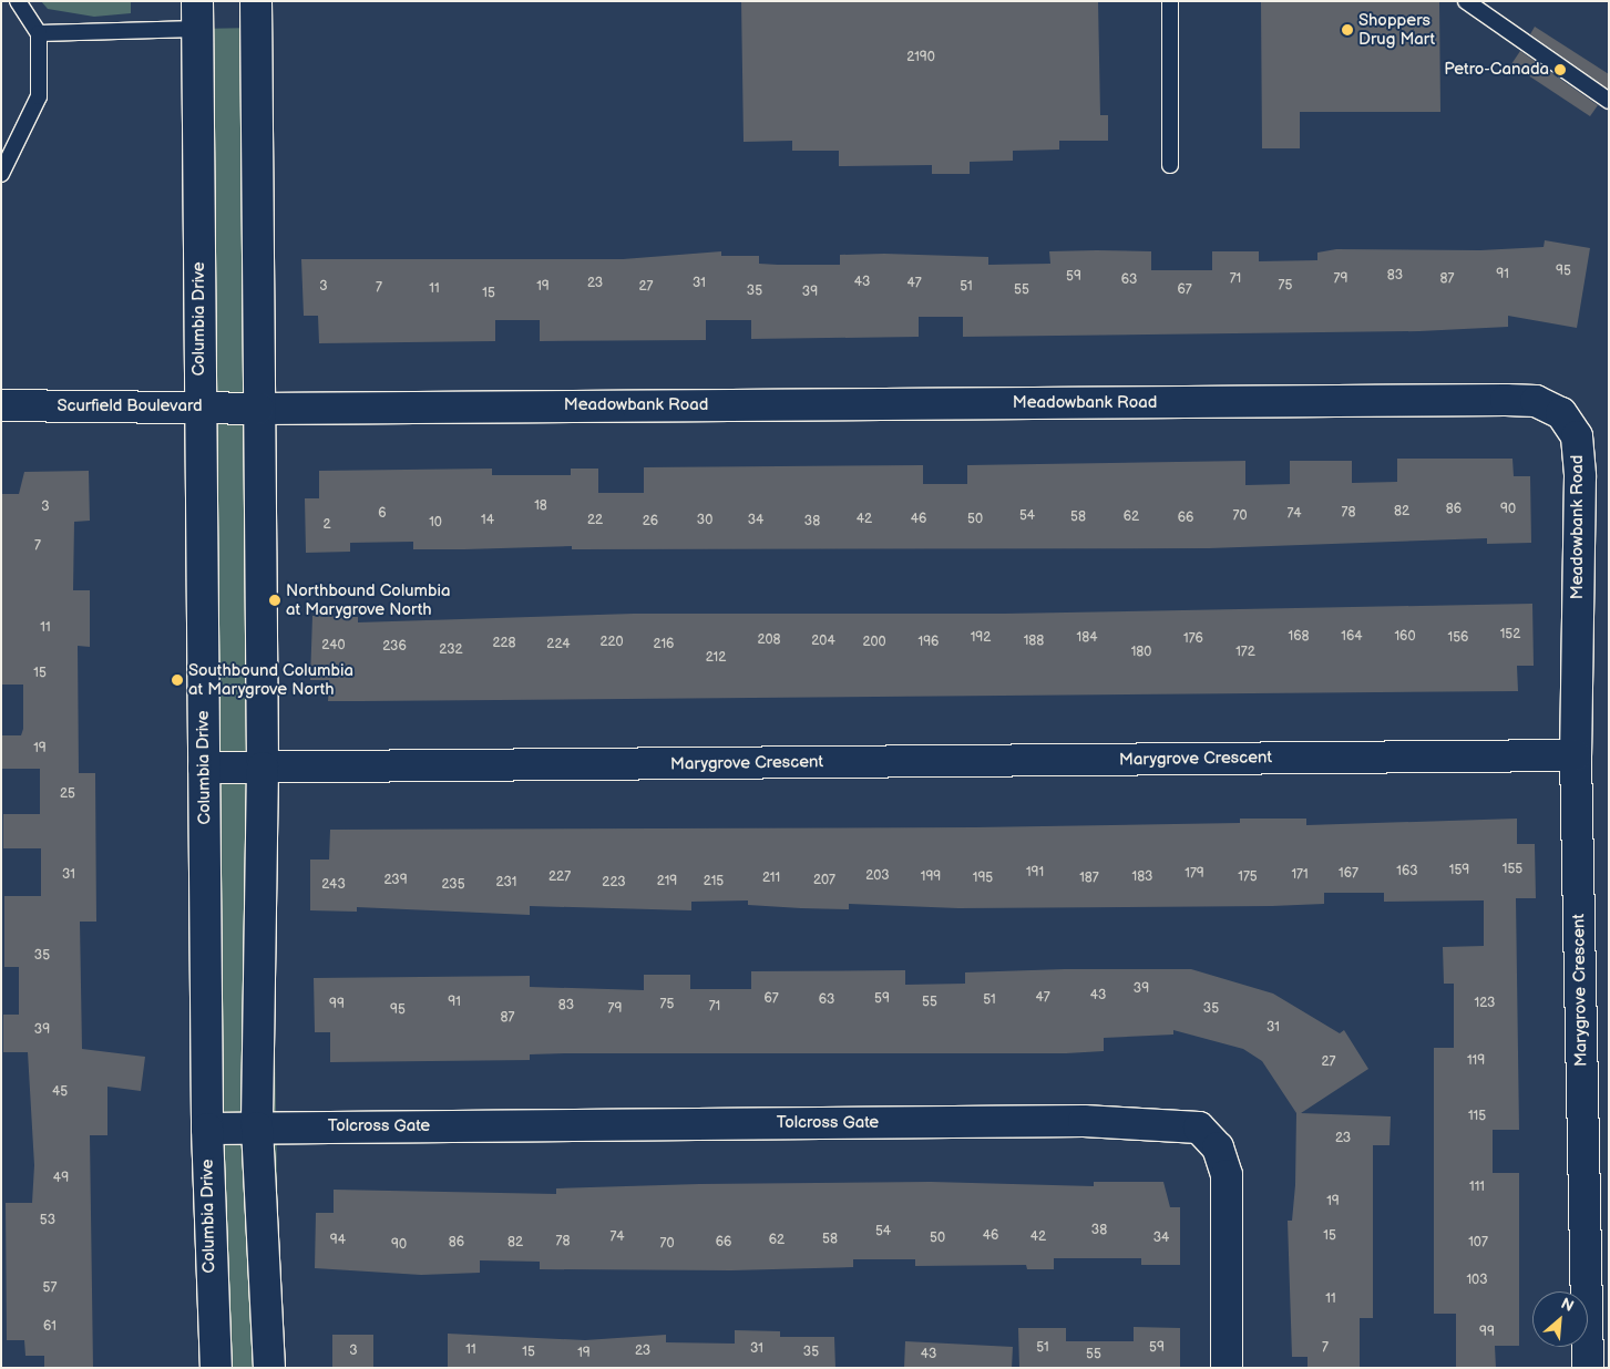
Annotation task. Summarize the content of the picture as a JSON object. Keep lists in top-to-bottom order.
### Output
{
  "streets": {
    "street": [
      "Columbia Drive",
      "Meadowbank Road",
      "Scurfield Boulevard",
      "Marygrove Crescent",
      "Tolcross Gate"
    ]
  },
  "crossings": [
    ["Columbia Drive", "Scurfield Boulevard"],
    ["Columbia Drive", "Marygrove Crescent"],
    ["Columbia Drive", "Tolcross Gate"],
    ["Meadowbank Road", "Scurfield Boulevard"],
    ["Meadowbank Road", "Marygrove Crescent"]
  ],
  "places": [
    "Shoppers Drug Mart",
    "Petro-Canada",
    "Northbound Columbia at Marygrove North",
    "Southbound Columbia at Marygrove North"
  ],
  "house_numbers": [
    "2190",
    "95",
    "91",
    "83",
    "59",
    "71",
    "79",
    "87",
    "63",
    "43",
    "23",
    "31",
    "47",
    "75",
    "3",
    "19",
    "27",
    "51",
    "7",
    "11",
    "55",
    "67",
    "35",
    "39",
    "15",
    "18",
    "3",
    "86",
    "90",
    "82",
    "78",
    "6",
    "74",
    "54",
    "70",
    "58",
    "62",
    "66",
    "42",
    "46",
    "50",
    "14",
    "22",
    "30",
    "34",
    "26",
    "38",
    "10",
    "2",
    "7",
    "11",
    "152",
    "168",
    "164",
    "160",
    "192",
    "184",
    "156",
    "176",
    "208",
    "204",
    "188",
    "220",
    "200",
    "196",
    "228",
    "224",
    "216",
    "240",
    "236",
    "232",
    "180",
    "172",
    "212",
    "15",
    "19",
    "25",
    "155",
    "159",
    "163",
    "191",
    "179",
    "167",
    "31",
    "171",
    "203",
    "227",
    "199",
    "183",
    "175",
    "211",
    "195",
    "187",
    "239",
    "207",
    "219",
    "215",
    "231",
    "223",
    "243",
    "235",
    "35",
    "39",
    "43",
    "47",
    "67",
    "59",
    "63",
    "51",
    "91",
    "55",
    "123",
    "99",
    "75",
    "83",
    "71",
    "79",
    "35",
    "95",
    "87",
    "31",
    "39",
    "119",
    "27",
    "45",
    "115",
    "23",
    "49",
    "111",
    "19",
    "53",
    "38",
    "54",
    "46",
    "15",
    "74",
    "42",
    "50",
    "34",
    "58",
    "94",
    "62",
    "78",
    "86",
    "82",
    "66",
    "107",
    "70",
    "90",
    "103",
    "57",
    "11",
    "61",
    "99",
    "51",
    "59",
    "7",
    "31",
    "11",
    "3",
    "23",
    "15",
    "35",
    "19",
    "43",
    "55"
  ],
  "north": "top right"
}
